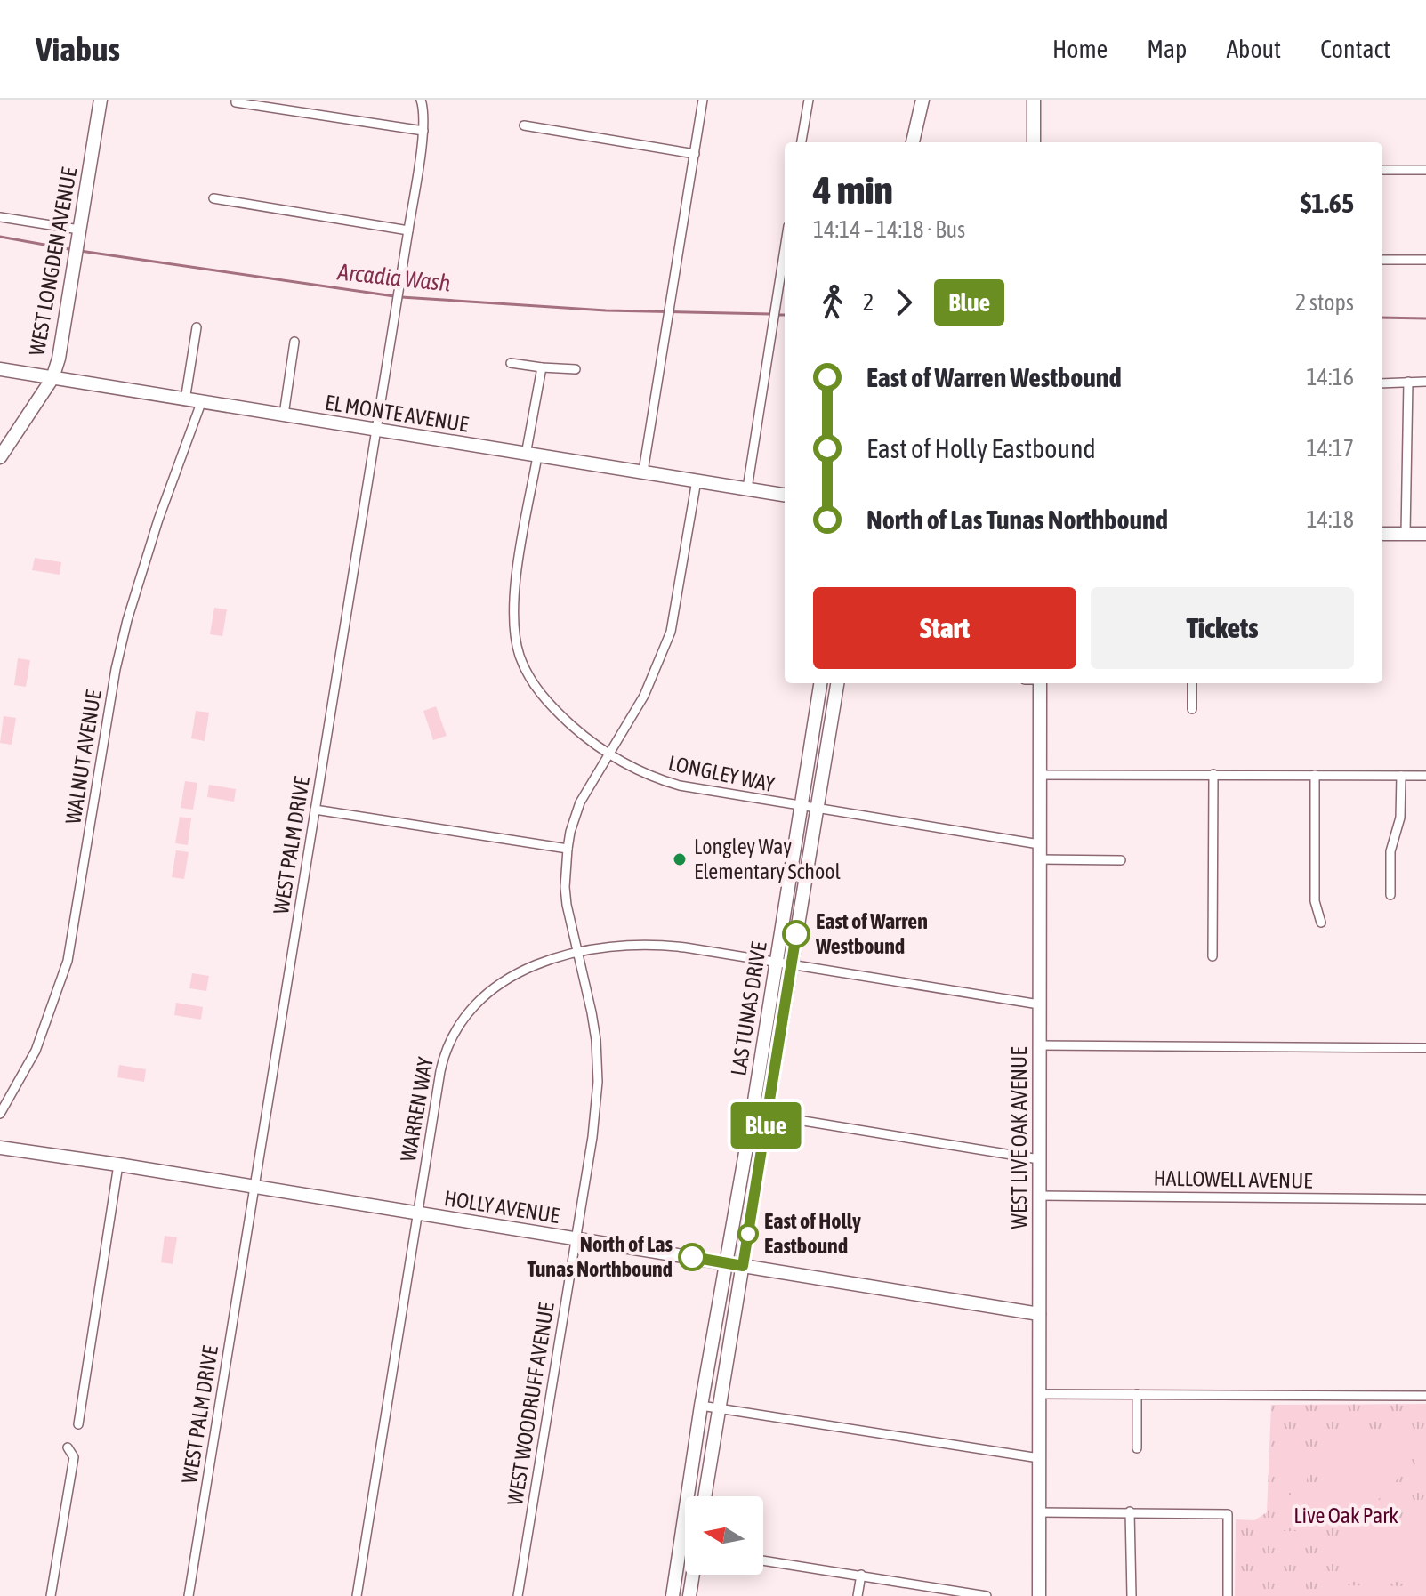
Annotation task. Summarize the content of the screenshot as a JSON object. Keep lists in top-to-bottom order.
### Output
{
  "streets": {
    "street": [
      "WEST LONGDEN AVENUE",
      "EL MONTE AVENUE",
      "WALNUT AVENUE",
      "LONGLEY WAY",
      "WEST PALM DRIVE",
      "LAS TUNAS DRIVE",
      "WARREN WAY",
      "WEST LIVE OAK AVENUE",
      "HALLOWELL AVENUE",
      "HOLLY AVENUE",
      "WEST WOODRUFF AVENUE"
    ]
  },
  "crossings": [
    ["WEST LONGDEN AVENUE", "EL MONTE AVENUE"],
    ["EL MONTE AVENUE", "WALNUT AVENUE"],
    ["EL MONTE AVENUE", "LONGLEY WAY"],
    ["EL MONTE AVENUE", "WEST PALM DRIVE"],
    ["EL MONTE AVENUE", "WEST WOODRUFF AVENUE"],
    ["LONGLEY WAY", "LAS TUNAS DRIVE"],
    ["LONGLEY WAY", "WEST LIVE OAK AVENUE"],
    ["LONGLEY WAY", "WEST WOODRUFF AVENUE"],
    ["WEST PALM DRIVE", "HOLLY AVENUE"],
    ["LAS TUNAS DRIVE", "WARREN WAY"],
    ["LAS TUNAS DRIVE", "HOLLY AVENUE"],
    ["WARREN WAY", "WEST LIVE OAK AVENUE"],
    ["WARREN WAY", "HOLLY AVENUE"],
    ["WARREN WAY", "WEST WOODRUFF AVENUE"],
    ["WEST LIVE OAK AVENUE", "HALLOWELL AVENUE"],
    ["WEST LIVE OAK AVENUE", "HOLLY AVENUE"],
    ["HOLLY AVENUE", "WEST WOODRUFF AVENUE"]
  ],
  "water": ["Arcadia Wash"],
  "parks": ["Live Oak Park"],
  "places": [
    "Longley Way Elementary School",
    "East of Warren Westbound",
    "East of Holly Eastbound",
    "North of Las Tunas Northbound"
  ],
  "lines": ["bus line Blue"],
  "north": "left",
  "page": {
    "header": "Viabus",
    "nav": [
      "Home",
      "Map",
      "About",
      "Contact"
    ],
    "on_map": "Blue",
    "heading": ["4 min", "14:14 – 14:18 · Bus", "$1.65"],
    "legs": ["2", "Blue", "2 stops"],
    "list": [
      {
        "name": "East of Warren Westbound",
        "value": "14:16"
      },
      {
        "name": "East of Holly Eastbound",
        "value": "14:17"
      },
      {
        "name": "North of Las Tunas Northbound",
        "value": "14:18"
      }
    ],
    "buttons": ["Start", "Tickets"]
  }
}
